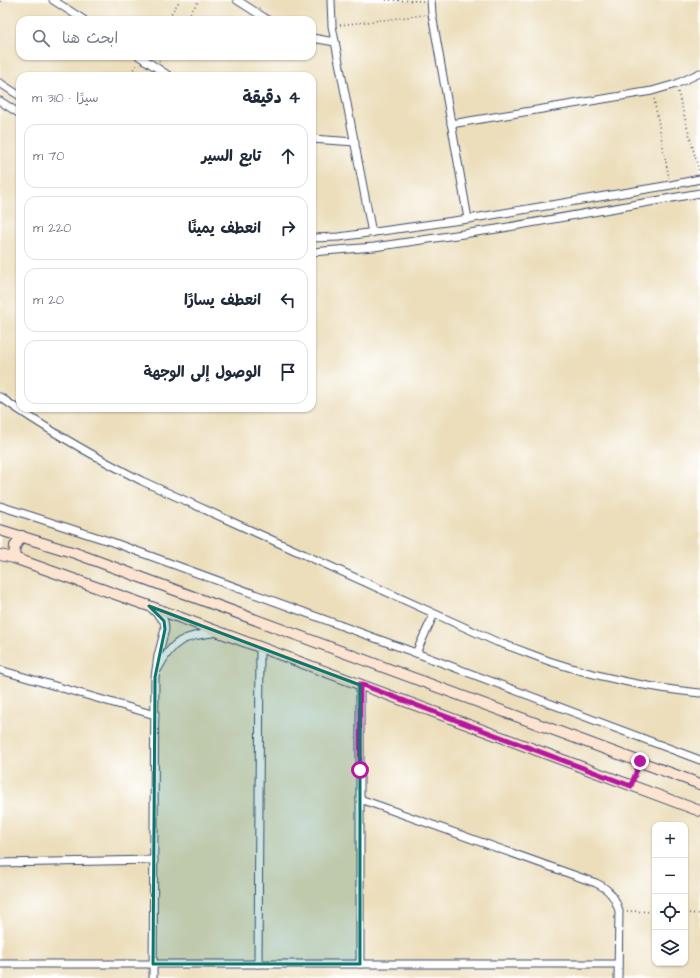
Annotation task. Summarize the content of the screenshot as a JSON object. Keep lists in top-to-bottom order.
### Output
{
  "page": {
    "search": "ابحث هنا",
    "heading": ["4 دقيقة", "سيرًا · 310 m"],
    "list": [
      ["تابع السير", "70 m"],
      ["انعطف يمينًا", "220 m"],
      ["انعطف يسارًا", "20 m"],
      "الوصول إلى الوجهة"
    ],
    "map_buttons": ["+", "−"]
  }
}
